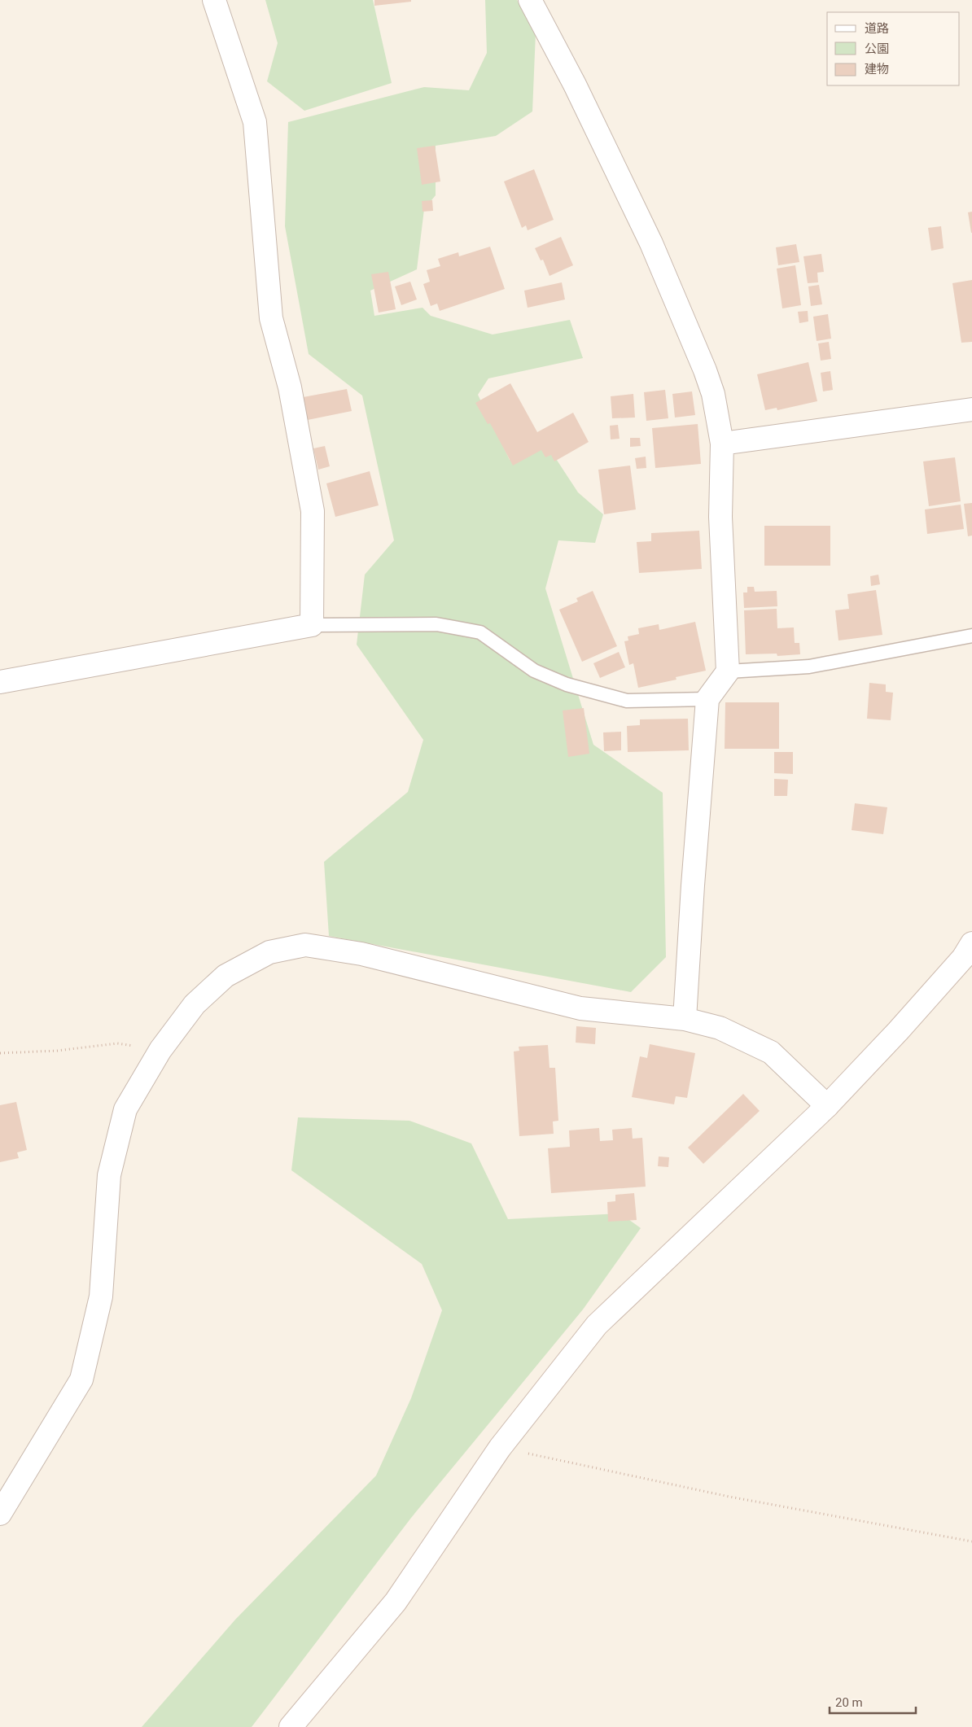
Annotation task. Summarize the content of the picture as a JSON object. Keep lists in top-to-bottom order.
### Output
{
  "legend": ["道路", "公園", "建物"],
  "scale_bar": "20 m"
}
